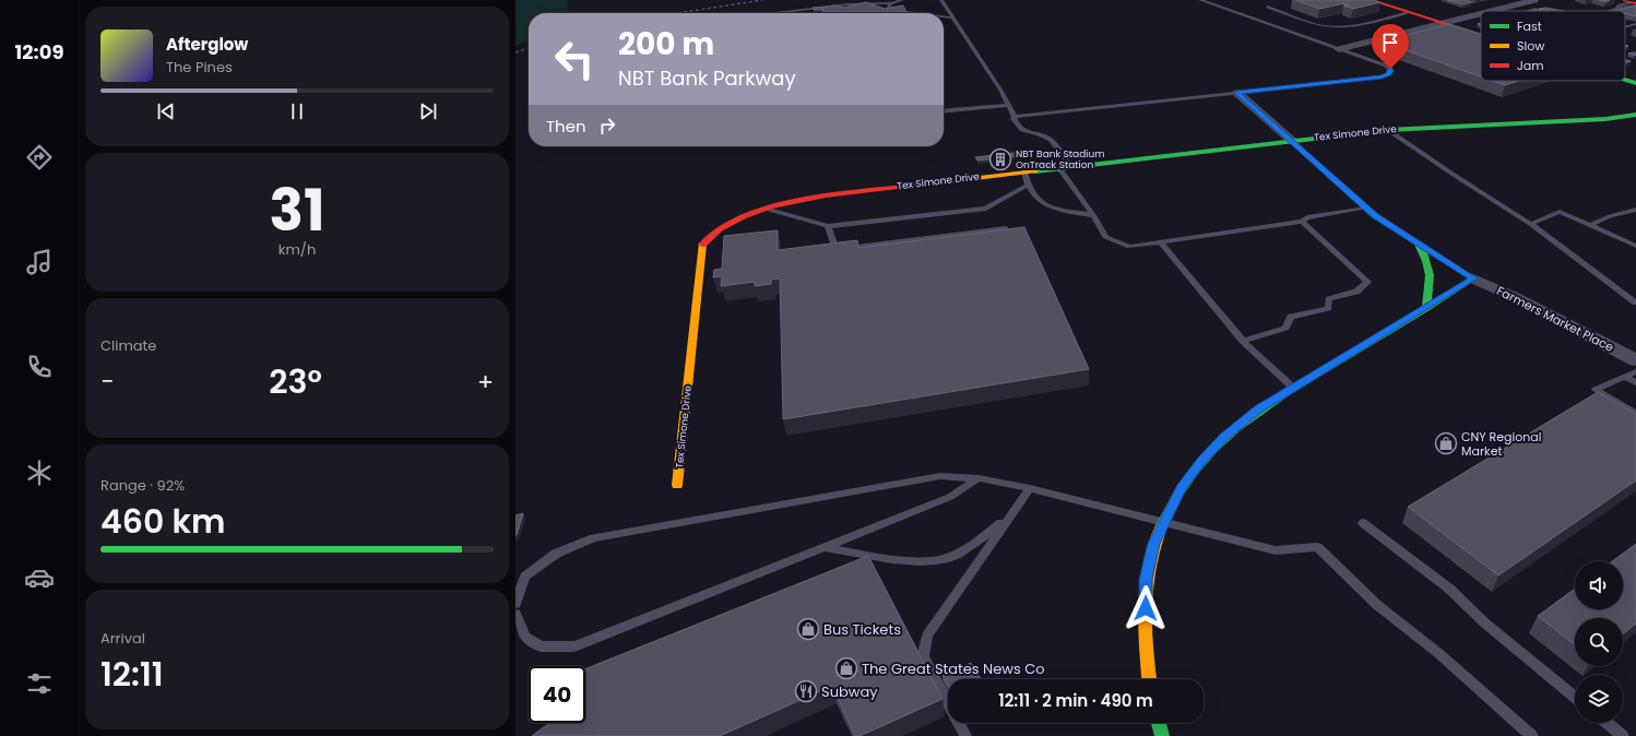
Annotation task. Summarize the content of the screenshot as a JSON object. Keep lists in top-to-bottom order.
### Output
{
  "streets": {
    "street": ["Tex Simone Drive", "Farmers Market Place"]
  },
  "places": {
    "building": ["NBT Bank Stadium OnTrack Station"],
    "shop": ["CNY Regional Market", "Bus Tickets", "The Great States News Co"],
    "restaurant": ["Subway"]
  },
  "legend": ["Fast", "Slow", "Jam"],
  "page": {
    "tabs": "12:09",
    "turn": ["200 m", "NBT Bank Parkway"],
    "song": ["Afterglow", "The Pines"],
    "then": "Then",
    "tile": [
      ["31", "km/h"],
      "Climate",
      ["Range · 92%", "460 km"],
      ["Arrival", "12:11"]
    ],
    "heat": ["−", "23°", "+"],
    "limit": "40",
    "trip": "12:11 · 2 min · 490 m"
  }
}
